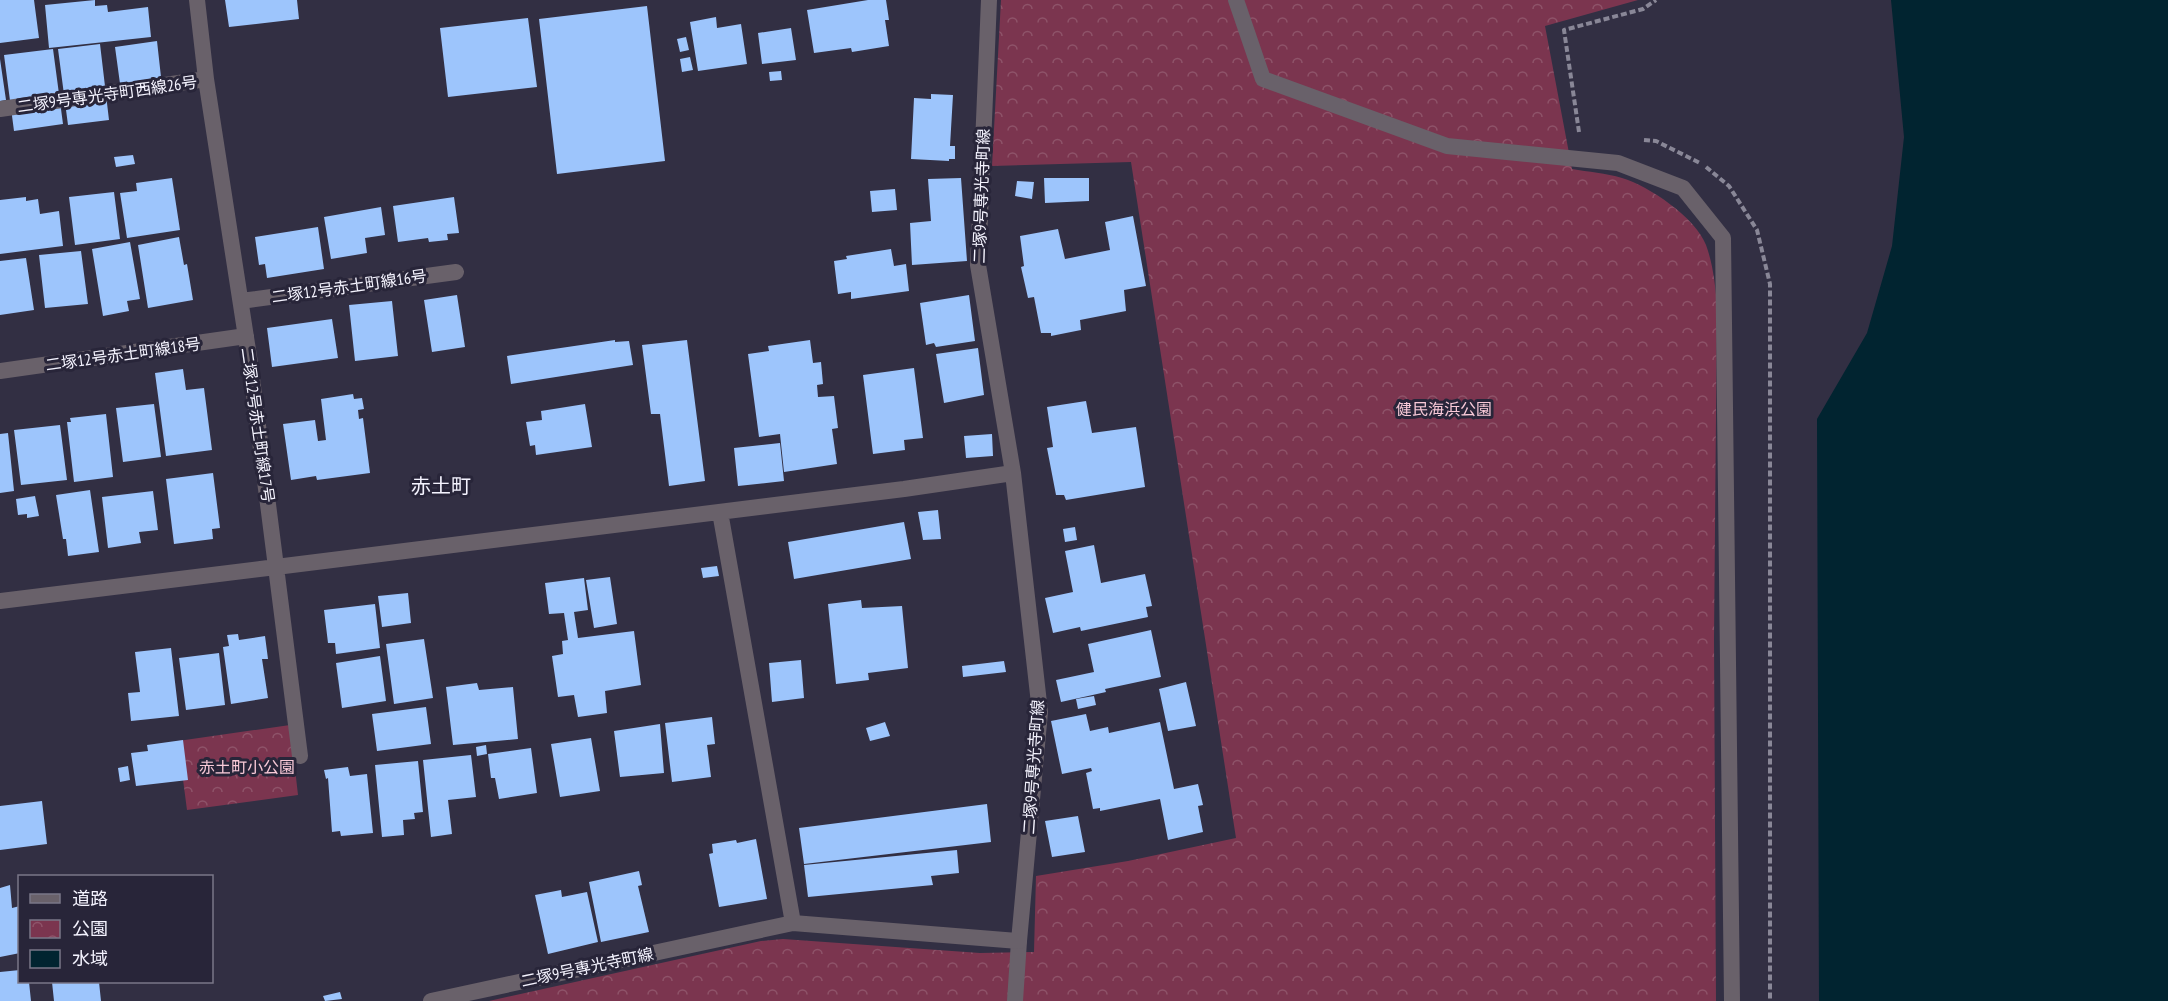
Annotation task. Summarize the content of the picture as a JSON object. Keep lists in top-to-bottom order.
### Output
{
  "streets": {
    "street": [
      "二塚9号専光寺町西線26号",
      "二塚9号専光寺町線",
      "二塚12号赤土町線16号",
      "二塚12号赤土町線18号",
      "二塚12号赤土町線17号"
    ]
  },
  "crossings": [
    ["二塚9号専光寺町西線26号", "二塚12号赤土町線17号"],
    ["二塚12号赤土町線16号", "二塚12号赤土町線17号"],
    ["二塚12号赤土町線18号", "二塚12号赤土町線17号"]
  ],
  "districts": ["赤土町"],
  "parks": ["健民海浜公園", "赤土町小公園"],
  "legend": ["道路", "公園", "水域"]
}
